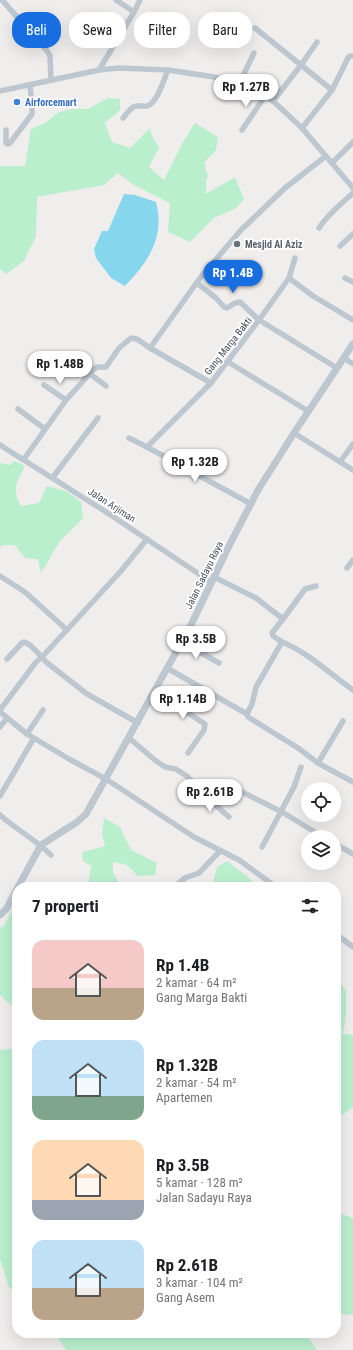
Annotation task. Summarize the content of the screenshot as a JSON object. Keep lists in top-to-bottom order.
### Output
{
  "streets": {
    "street": ["Gang Marga Bakti", "Jalan Arjiman", "Jalan Sadayu Raya"]
  },
  "crossings": [
    ["Gang Marga Bakti", "Jalan Sadayu Raya"],
    ["Jalan Arjiman", "Jalan Sadayu Raya"]
  ],
  "places": ["Airforcemart", "Mesjid Al Aziz"],
  "page": {
    "chip": [
      "Beli",
      "Sewa",
      "Filter",
      "Baru"
    ],
    "price": [
      "Rp 1.27B",
      "Rp 1.4B",
      "Rp 1.48B",
      "Rp 1.32B",
      "Rp 3.5B",
      "Rp 1.14B",
      "Rp 2.61B"
    ],
    "heading": "7 properti",
    "list": [
      {
        "name": "Rp 1.4B",
        "note": "2 kamar · 64 m² · Gang Marga Bakti"
      },
      {
        "name": "Rp 1.32B",
        "note": "2 kamar · 54 m² · Apartemen"
      },
      {
        "name": "Rp 3.5B",
        "note": "5 kamar · 128 m² · Jalan Sadayu Raya"
      },
      {
        "name": "Rp 2.61B",
        "note": "3 kamar · 104 m² · Gang Asem"
      }
    ]
  }
}
